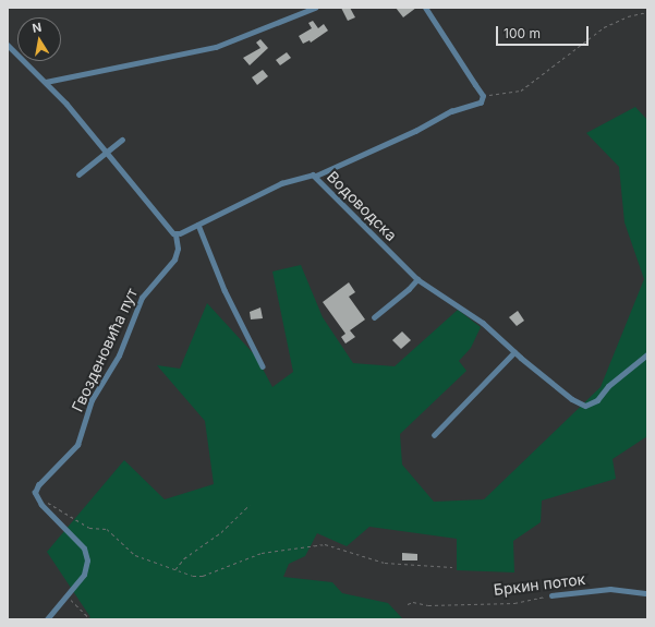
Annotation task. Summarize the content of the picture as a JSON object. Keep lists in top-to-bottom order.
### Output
{
  "streets": {
    "street": ["Водоводска", "Гвозденовића пут", "Бркин поток"]
  },
  "crossings": [
    ["Водоводска", "Гвозденовића пут"]
  ],
  "scale_bar": "100 m",
  "north": "top"
}
